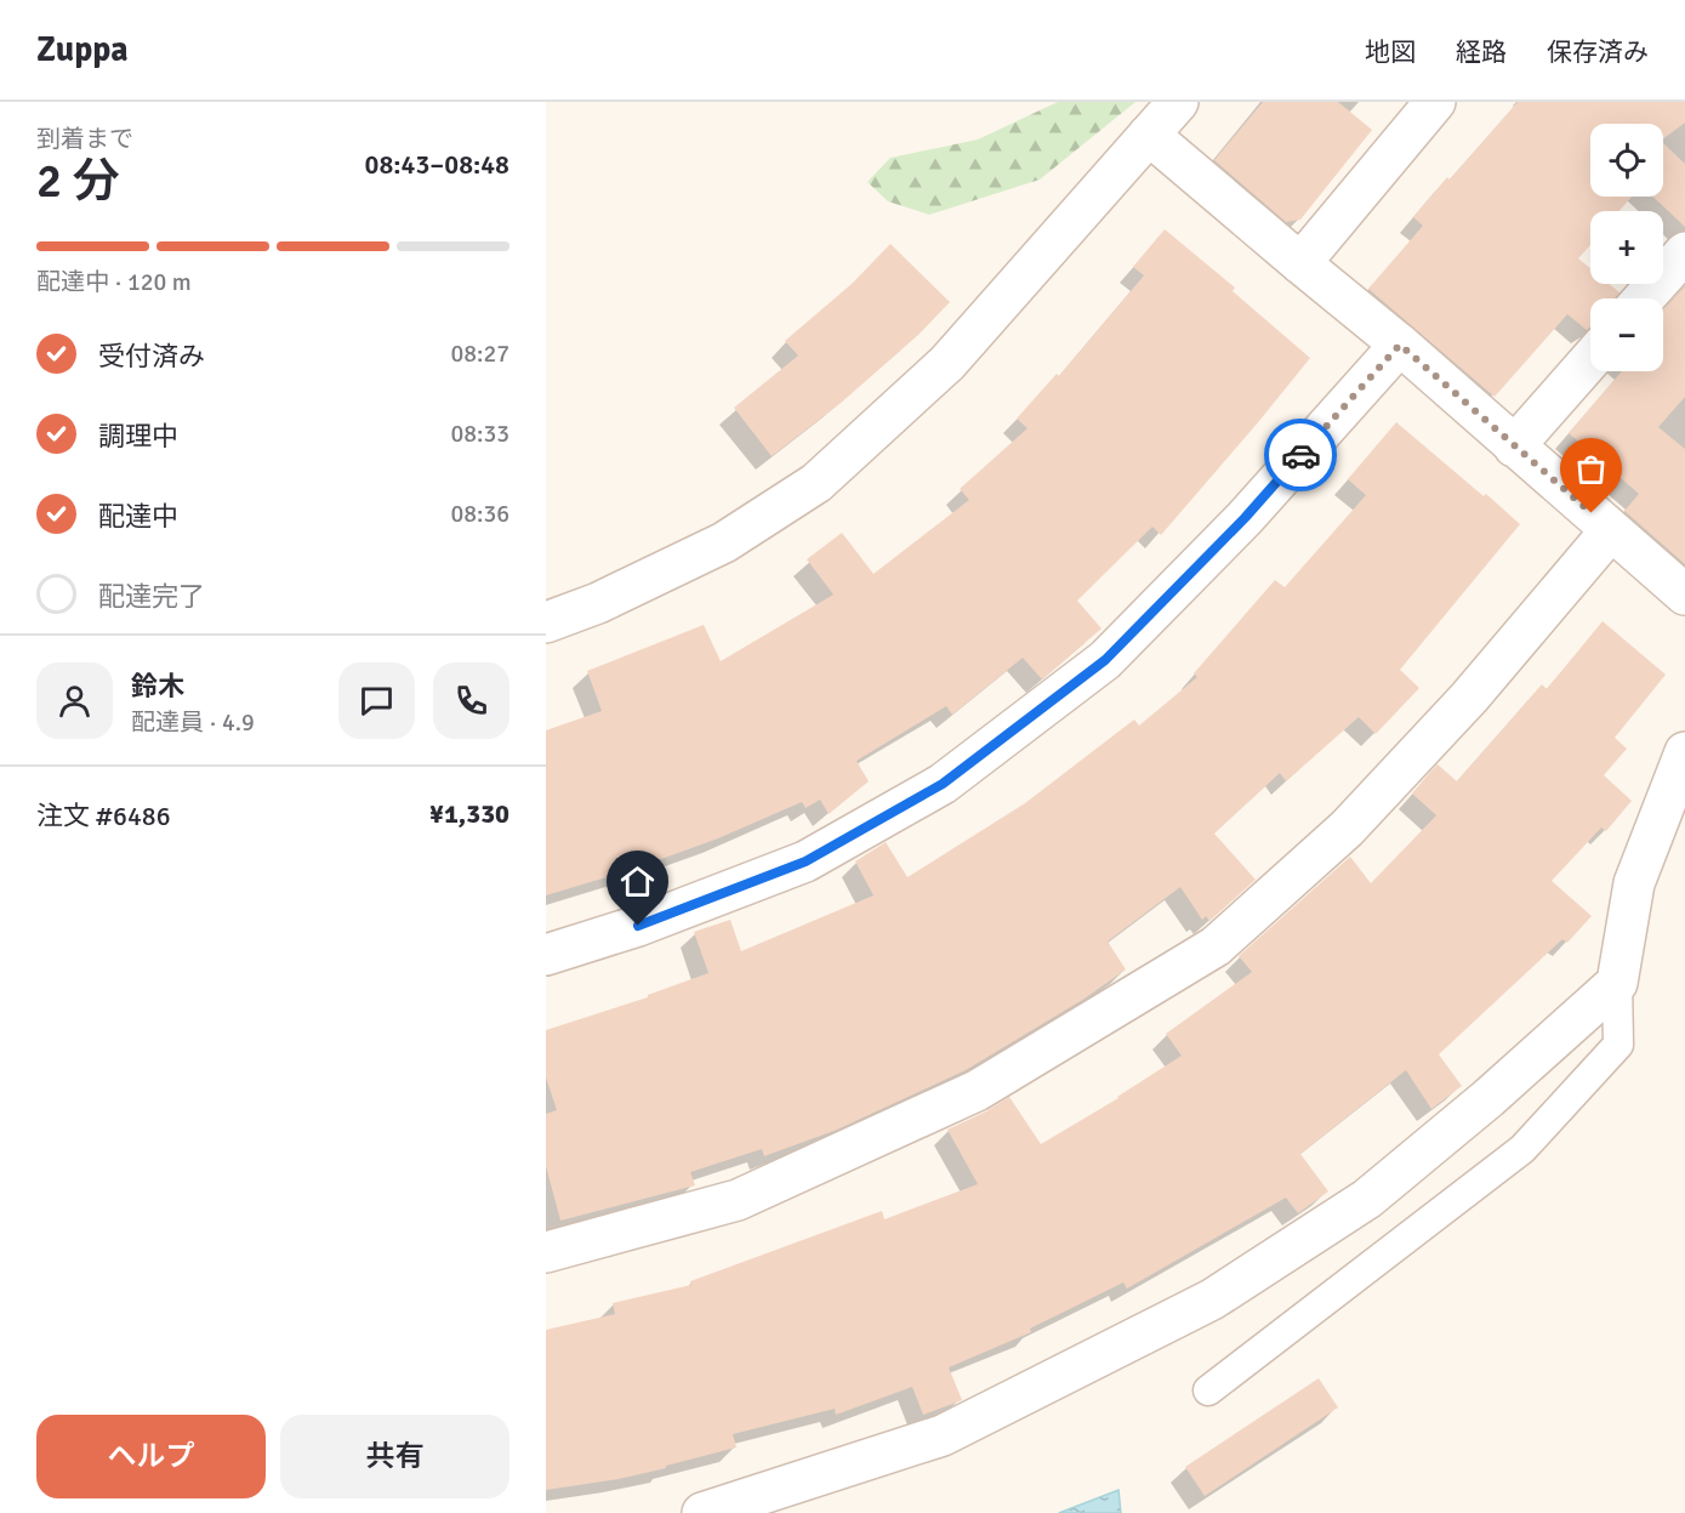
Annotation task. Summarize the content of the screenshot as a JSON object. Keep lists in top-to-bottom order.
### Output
{
  "page": {
    "header": "Zuppa",
    "nav": ["地図", "経路", "保存済み"],
    "heading": ["2 分", "到着まで", "08:43–08:48"],
    "panel": [
      "鈴木",
      "配達員 · 4.9",
      "注文 #6486",
      "¥1,330"
    ],
    "map_buttons": ["+", "−"],
    "bar": "配達中 · 120 m",
    "list": [
      ["受付済み", "08:27"],
      ["調理中", "08:33"],
      ["配達中", "08:36"],
      "配達完了"
    ],
    "buttons": ["ヘルプ", "共有"]
  }
}
